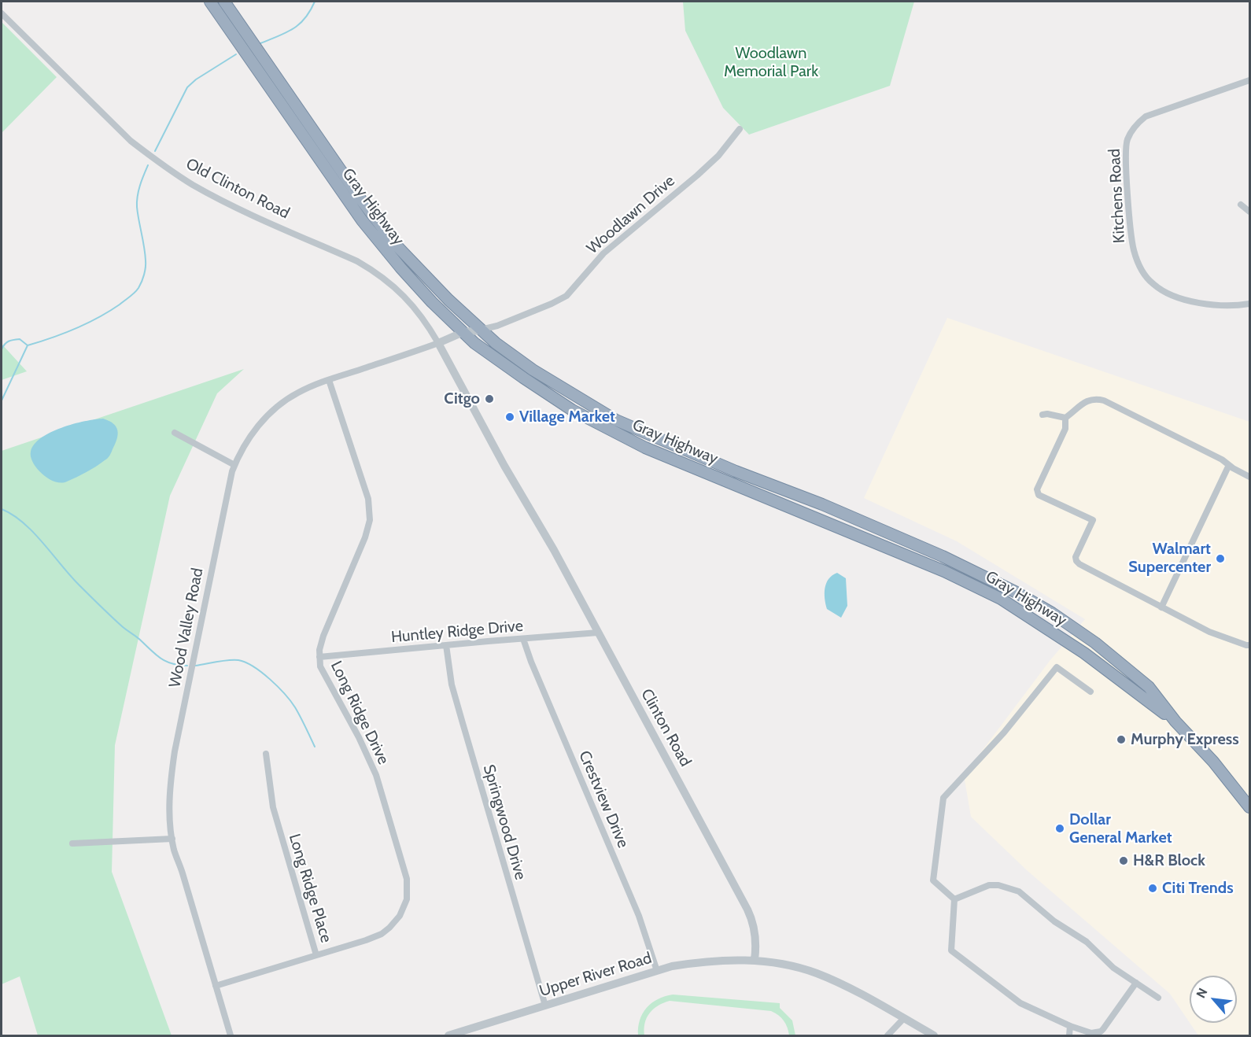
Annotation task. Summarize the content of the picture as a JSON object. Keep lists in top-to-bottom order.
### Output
{
  "streets": {
    "highway": ["Gray Highway"],
    "street": [
      "Old Clinton Road",
      "Kitchens Road",
      "Woodlawn Drive",
      "Wood Valley Road",
      "Huntley Ridge Drive",
      "Long Ridge Drive",
      "Clinton Road",
      "Crestview Drive",
      "Springwood Drive",
      "Long Ridge Place",
      "Upper River Road"
    ]
  },
  "crossings": [
    ["Old Clinton Road", "Wood Valley Road"],
    ["Old Clinton Road", "Clinton Road"],
    ["Gray Highway", "Woodlawn Drive"],
    ["Wood Valley Road", "Long Ridge Drive"],
    ["Wood Valley Road", "Clinton Road"],
    ["Wood Valley Road", "Long Ridge Place"],
    ["Huntley Ridge Drive", "Long Ridge Drive"],
    ["Huntley Ridge Drive", "Clinton Road"],
    ["Huntley Ridge Drive", "Crestview Drive"],
    ["Huntley Ridge Drive", "Springwood Drive"],
    ["Long Ridge Drive", "Long Ridge Place"],
    ["Clinton Road", "Upper River Road"],
    ["Crestview Drive", "Upper River Road"],
    ["Springwood Drive", "Upper River Road"]
  ],
  "parks": ["Woodlawn Memorial Park"],
  "places": [
    "Citgo",
    "Village Market",
    "Walmart Supercenter",
    "Murphy Express",
    "Dollar General Market",
    "H&R Block",
    "Citi Trends"
  ],
  "north": "top left"
}
